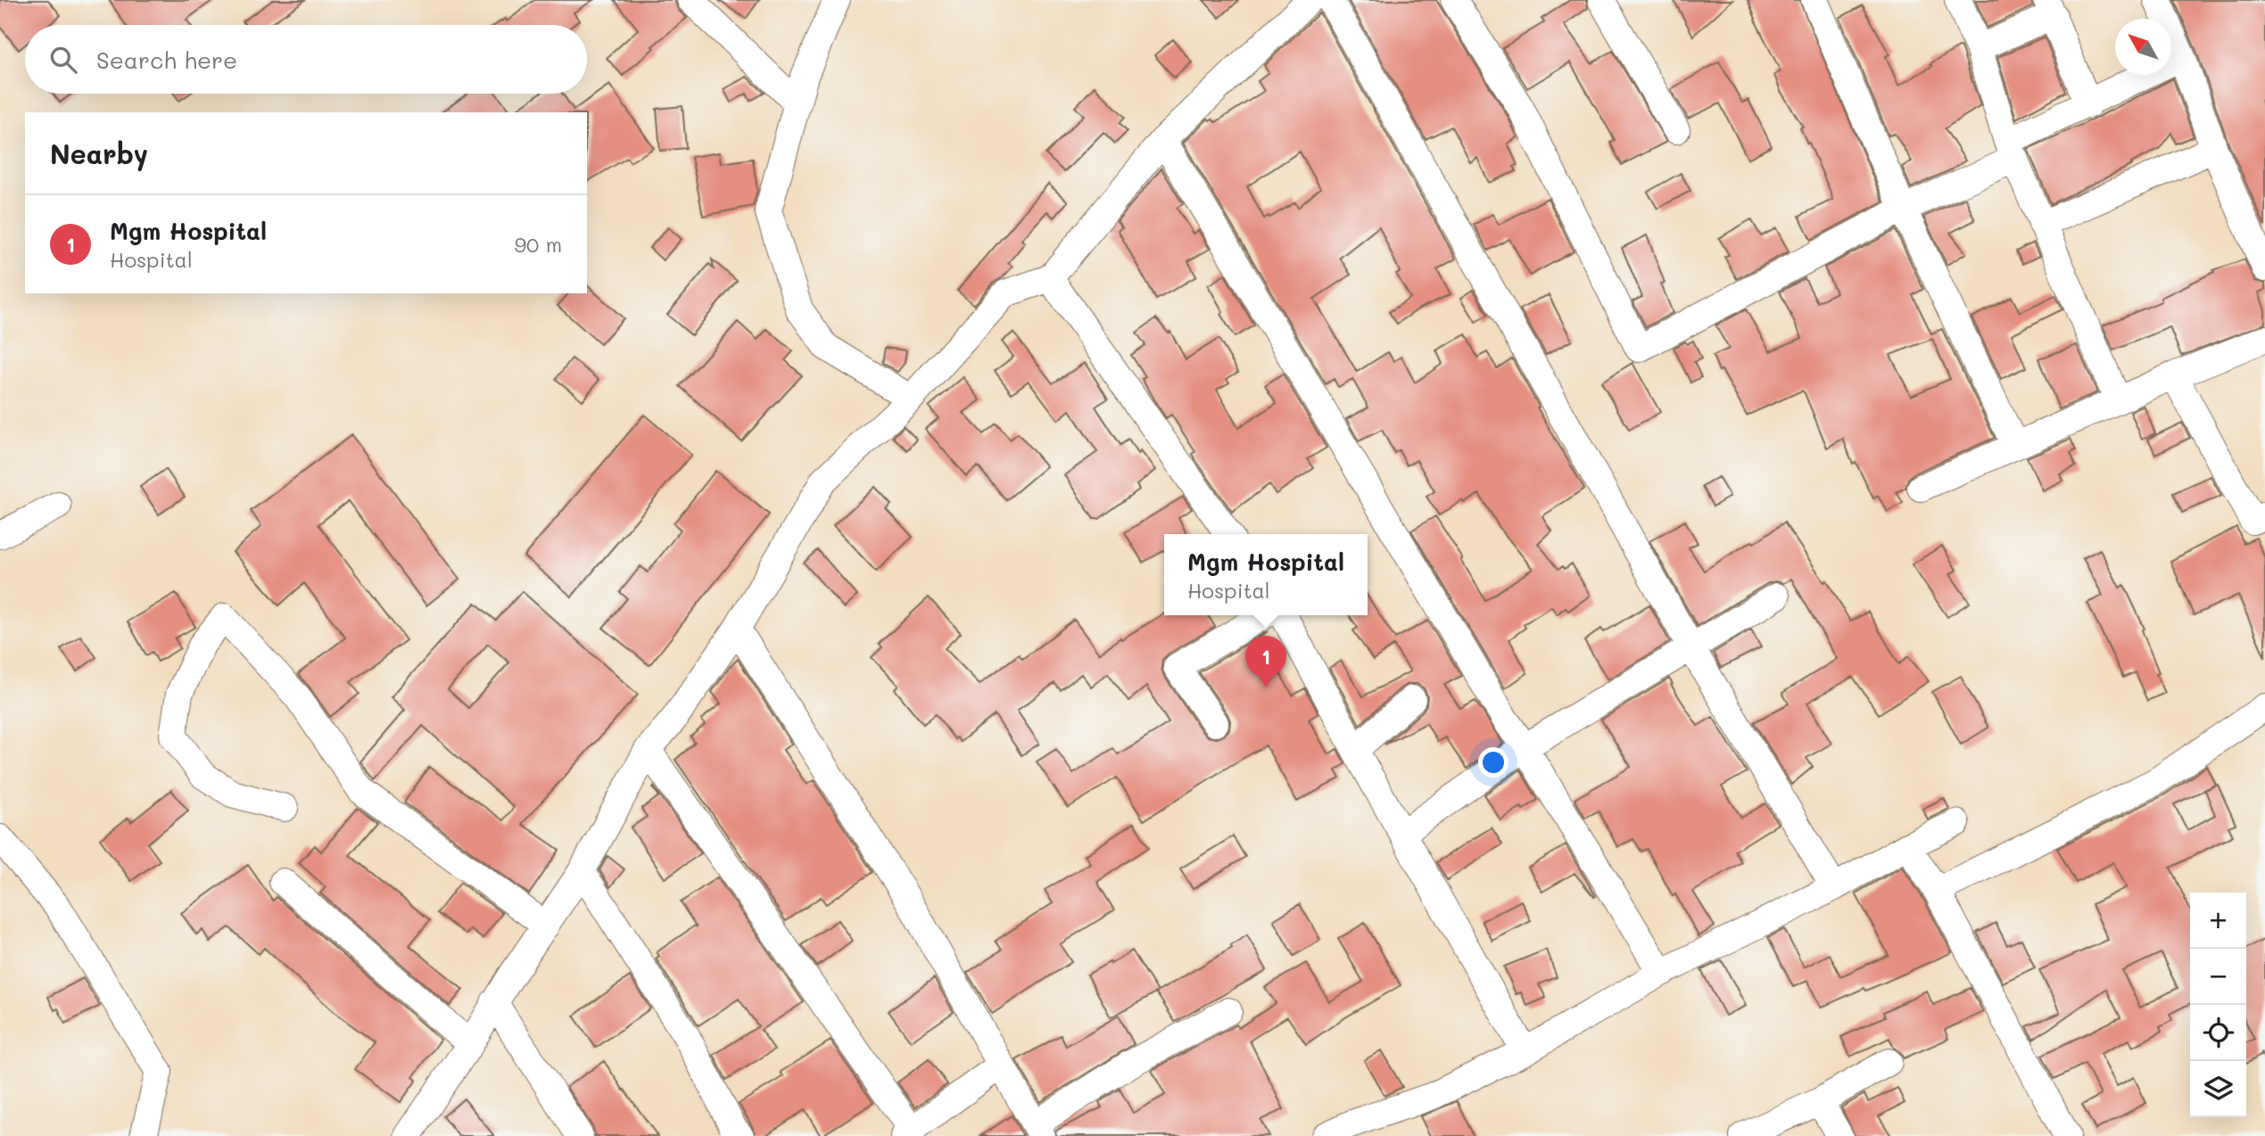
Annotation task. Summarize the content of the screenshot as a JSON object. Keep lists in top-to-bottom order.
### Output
{
  "north": "top left",
  "page": {
    "search": "Search here",
    "heading": "Nearby",
    "list": [
      {
        "mark": "1",
        "name": "Mgm Hospital",
        "note": "Hospital",
        "value": "90 m"
      }
    ],
    "popup": ["Mgm Hospital", "Hospital"],
    "pins": "1",
    "map_buttons": ["+", "−"]
  }
}
